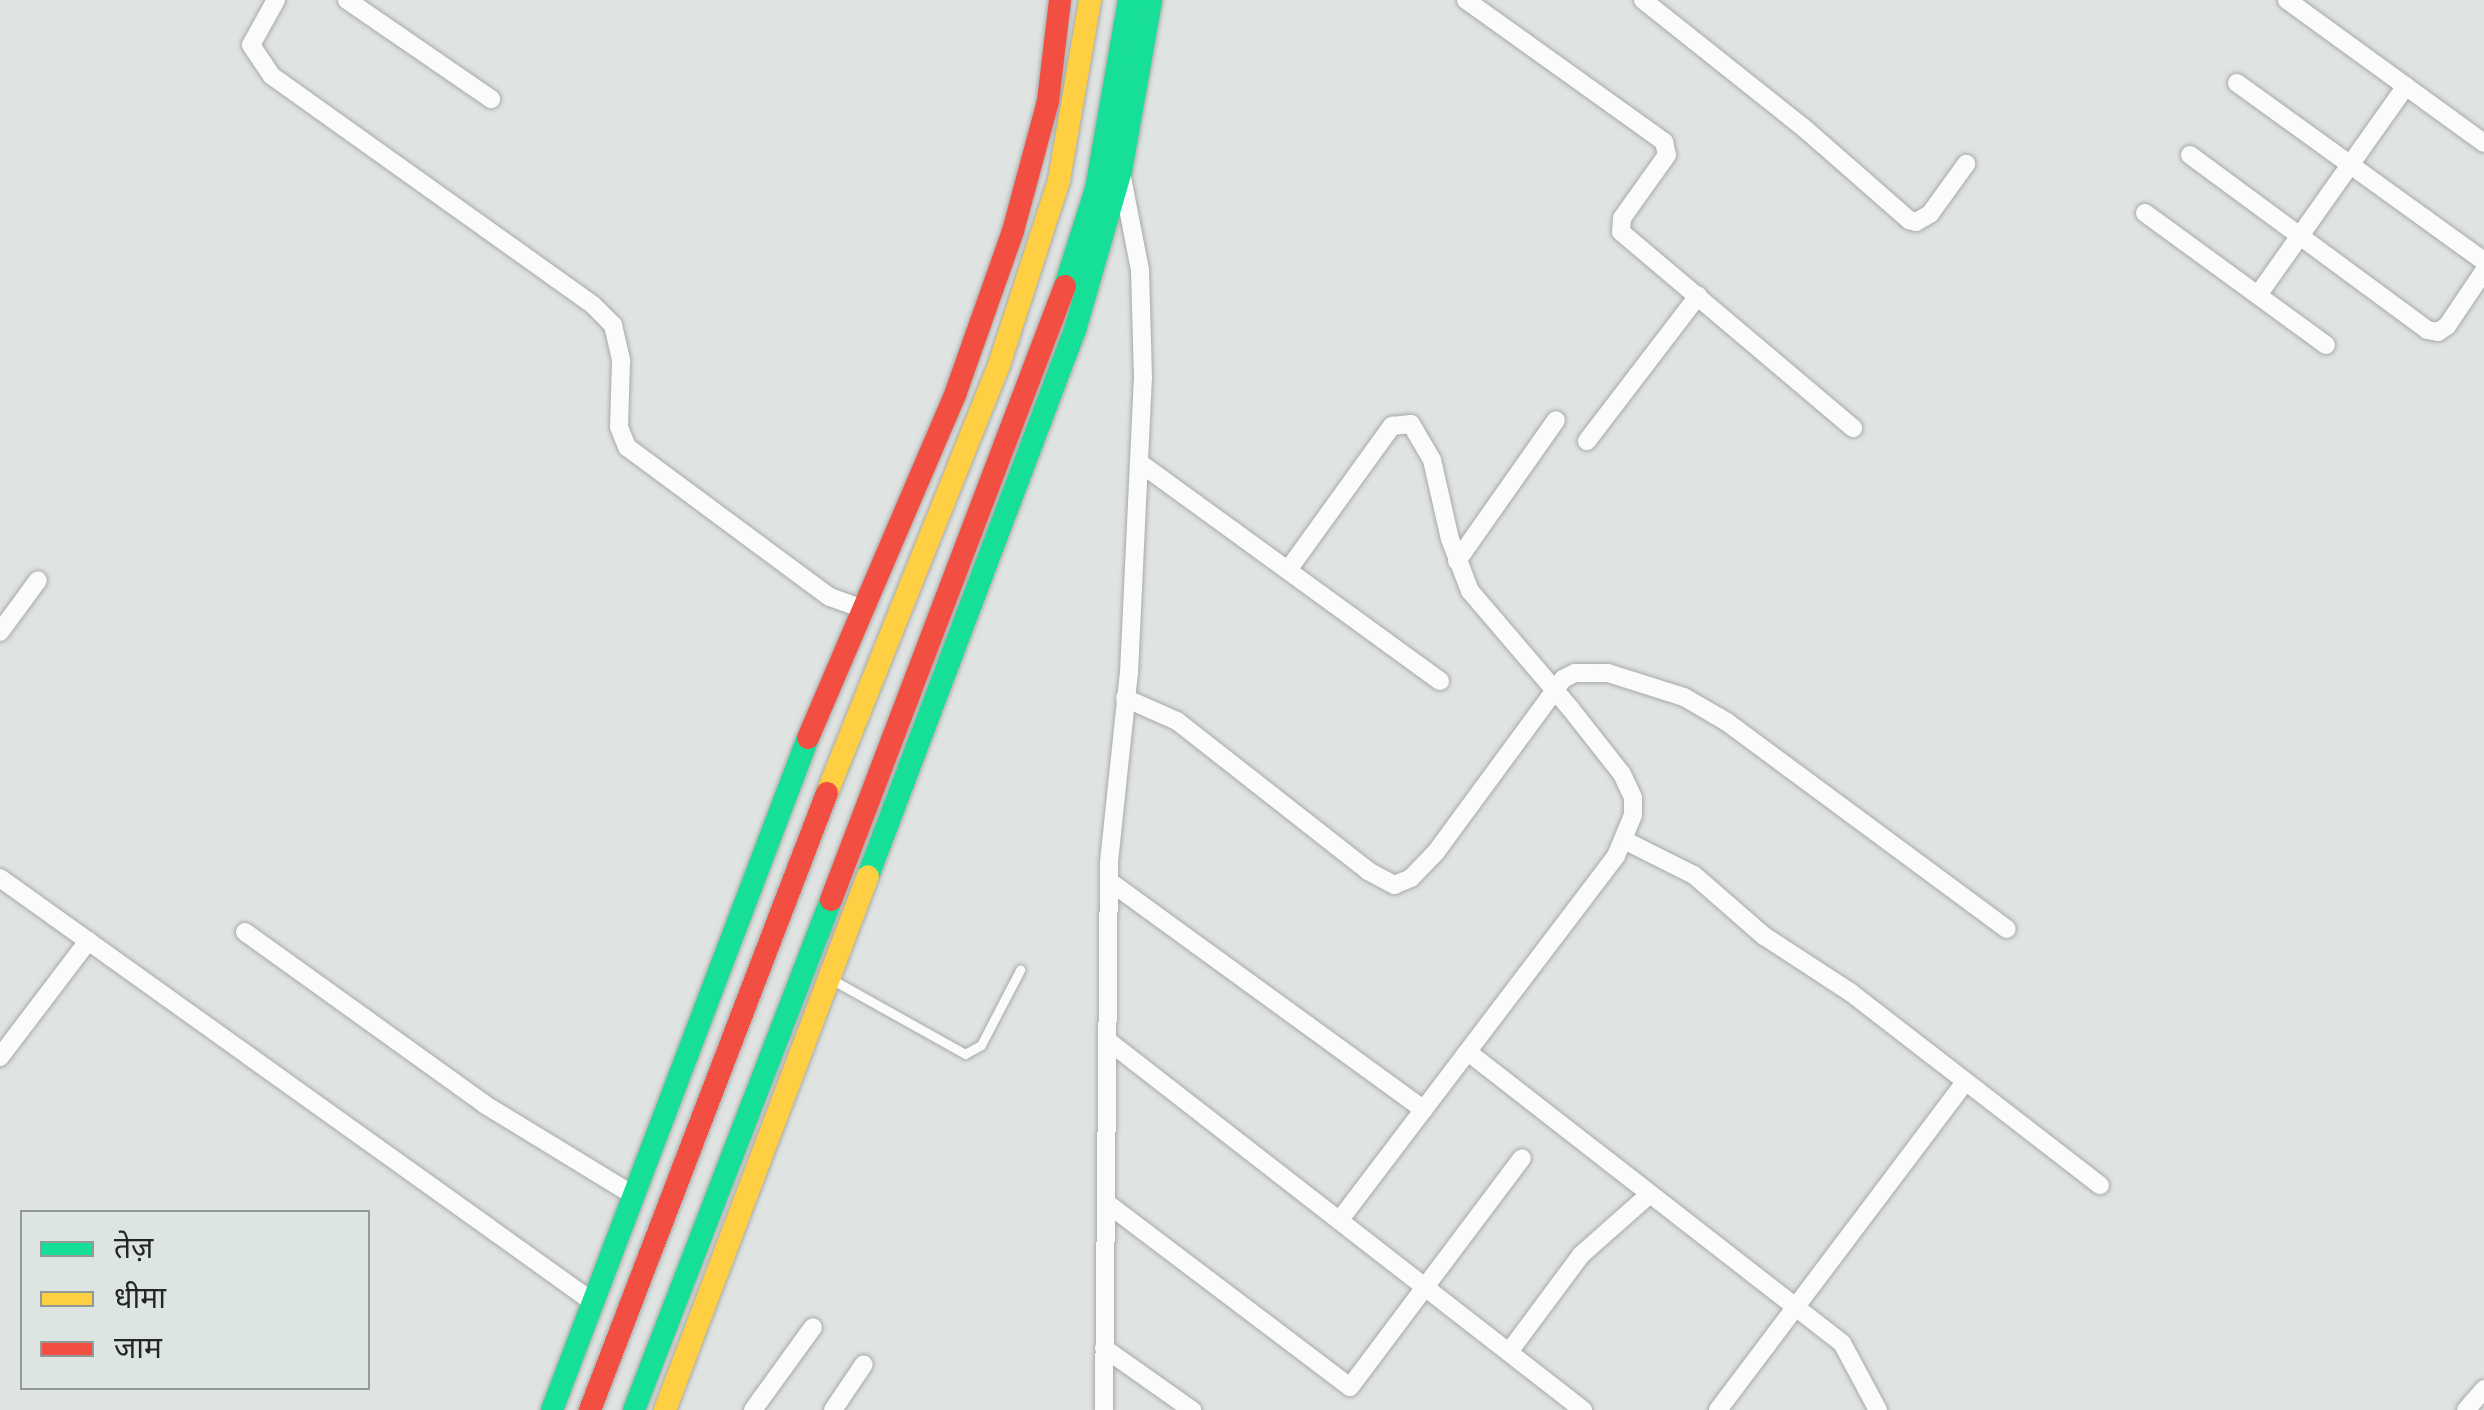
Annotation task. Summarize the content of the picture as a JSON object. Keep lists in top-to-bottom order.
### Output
{
  "legend": ["तेज़", "धीमा", "जाम"]
}
